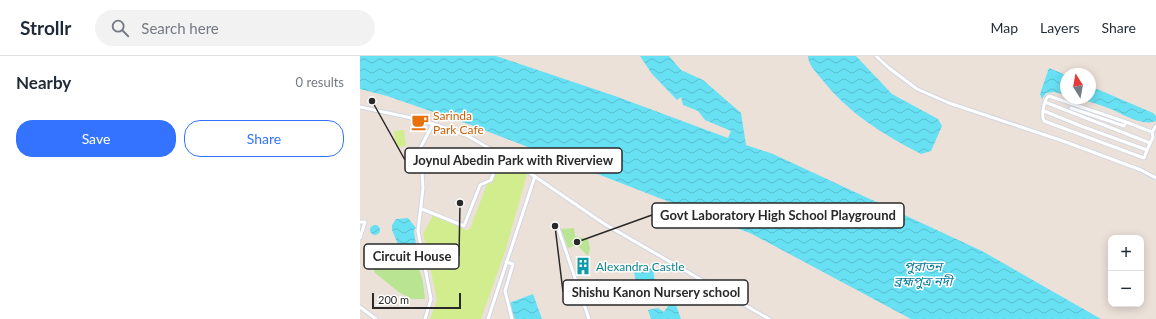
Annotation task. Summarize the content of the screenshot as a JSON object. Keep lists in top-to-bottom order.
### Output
{
  "water": ["পুরাতন ব্রহ্মপুত্র নদী"],
  "places": {
    "other": [
      "Joynul Abedin Park with Riverview",
      "Circuit House",
      "Shishu Kanon Nursery school",
      "Govt Laboratory High School Playground"
    ],
    "cafe": ["Sarinda Park Cafe"],
    "building": ["Alexandra Castle"]
  },
  "scale_bar": "200 m",
  "north": "top",
  "page": {
    "header": "Strollr",
    "search": "Search here",
    "nav": ["Map", "Layers", "Share"],
    "heading": ["Nearby", "0 results"],
    "buttons": ["Save", "Share"],
    "map_buttons": ["+", "−"],
    "scale": "200 m"
  }
}
